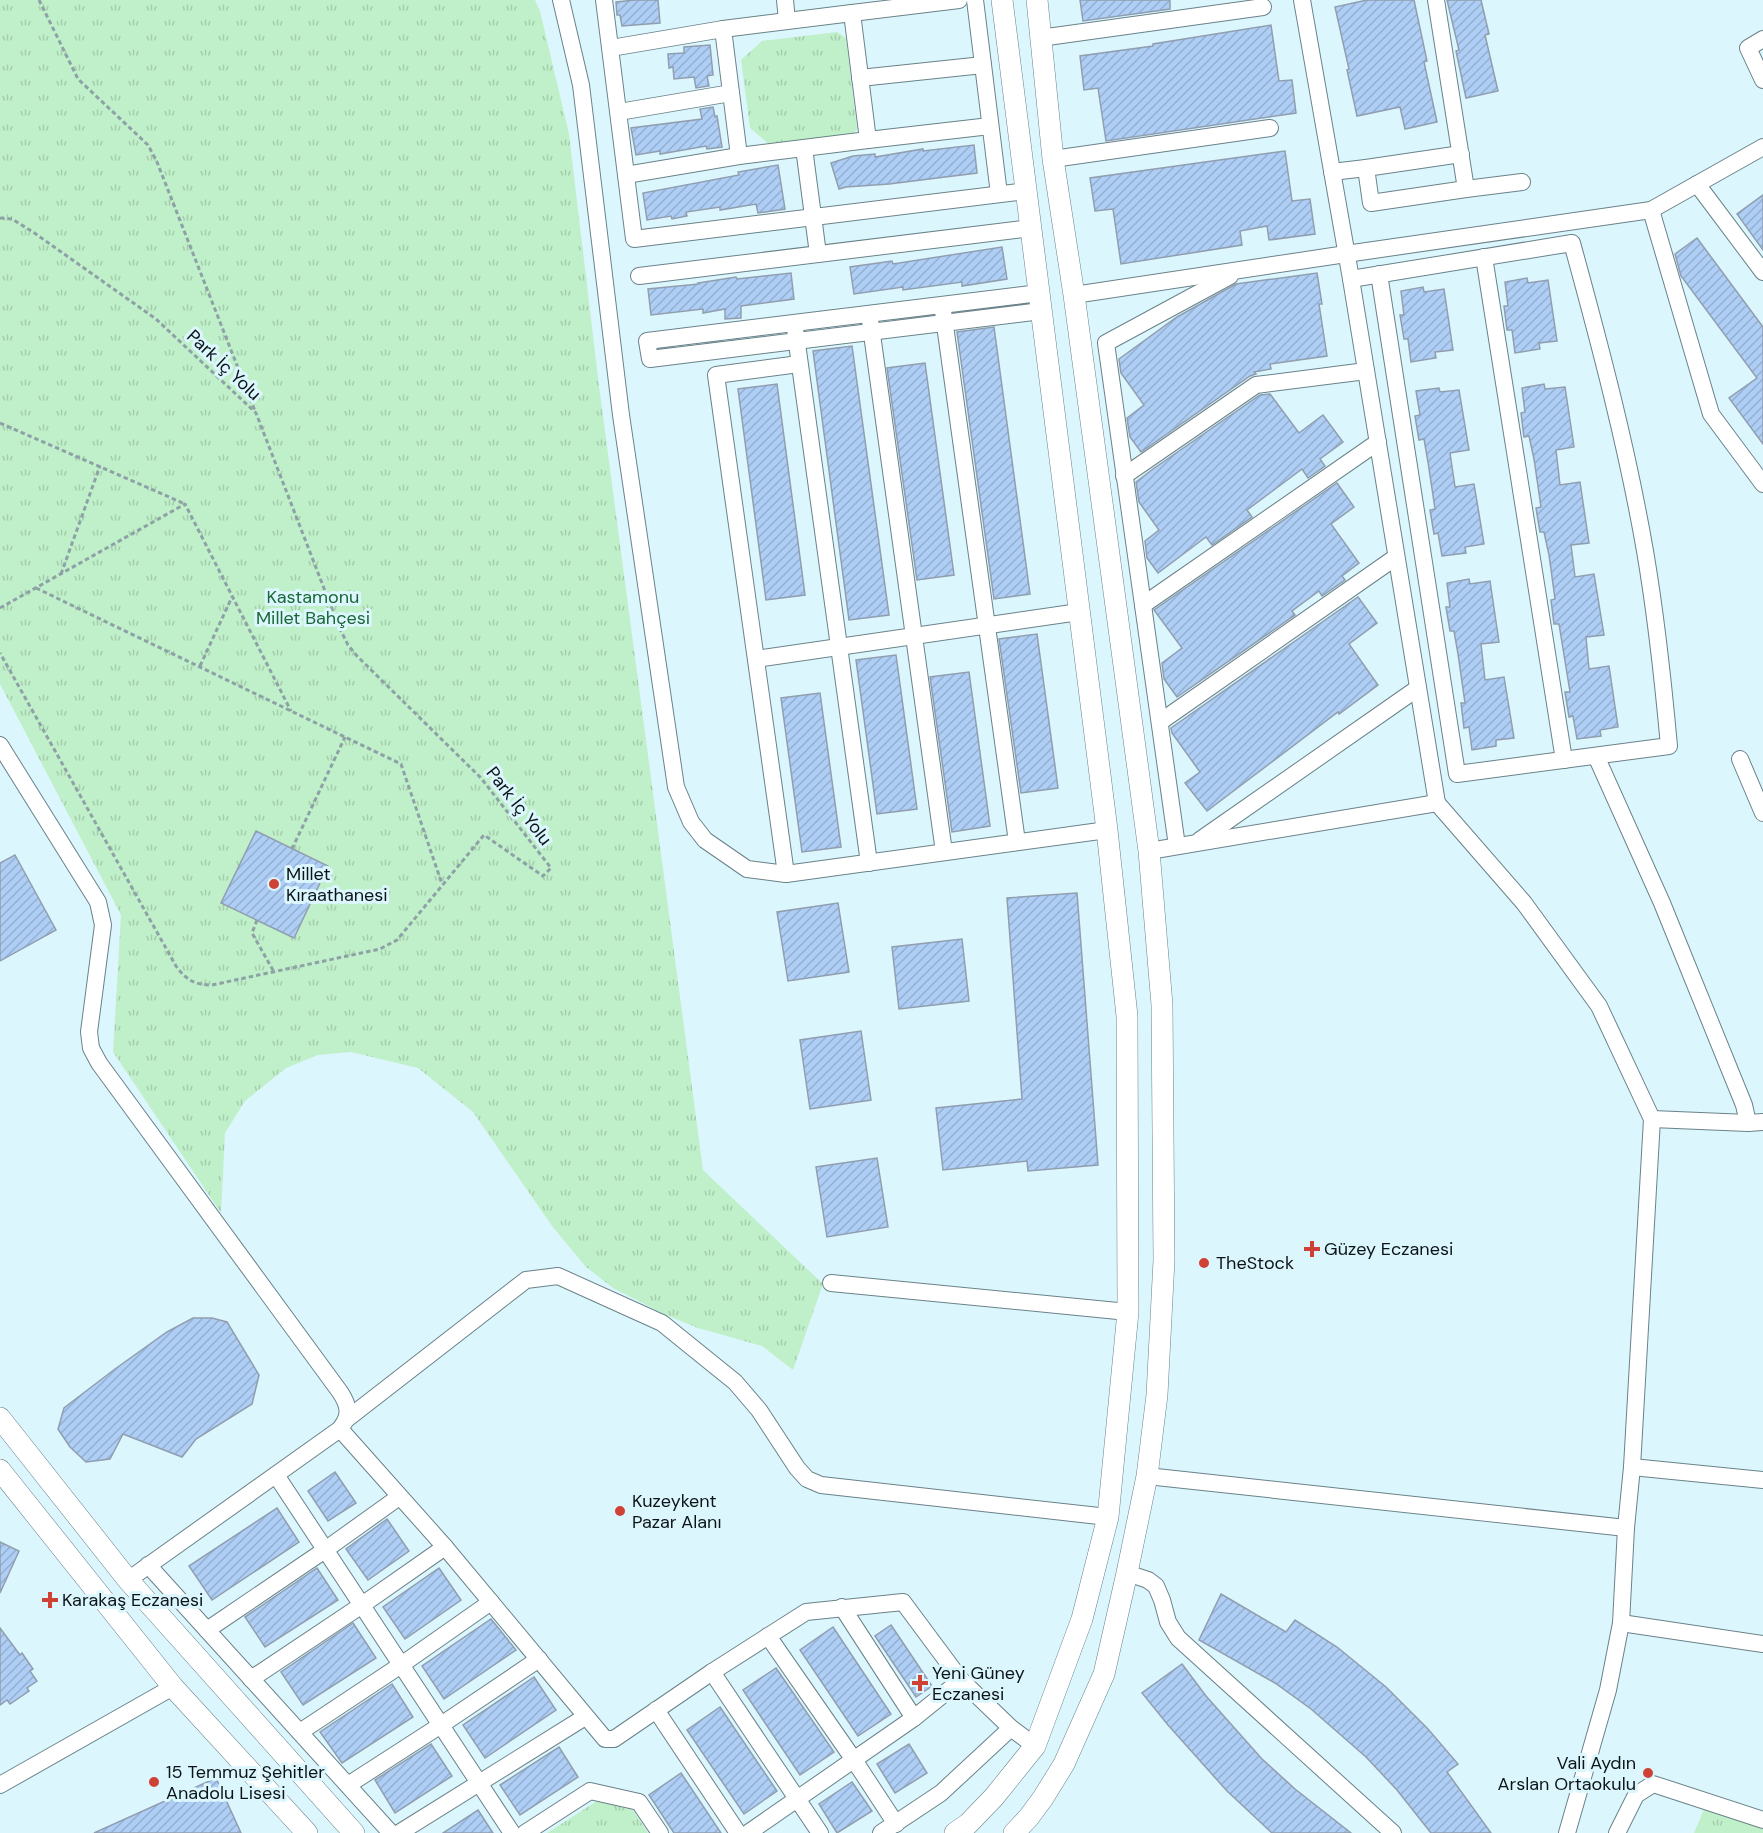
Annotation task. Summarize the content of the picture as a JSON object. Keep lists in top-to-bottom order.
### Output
{
  "streets": {
    "path": ["Park İç Yolu"]
  },
  "parks": ["Kastamonu Millet Bahçesi"],
  "places": {
    "other": [
      "Millet Kıraathanesi",
      "TheStock",
      "Kuzeykent Pazar Alanı",
      "Vali Aydın Arslan Ortaokulu",
      "15 Temmuz Şehitler Anadolu Lisesi"
    ],
    "health": ["Güzey Eczanesi", "Karakaş Eczanesi", "Yeni Güney Eczanesi"]
  }
}
